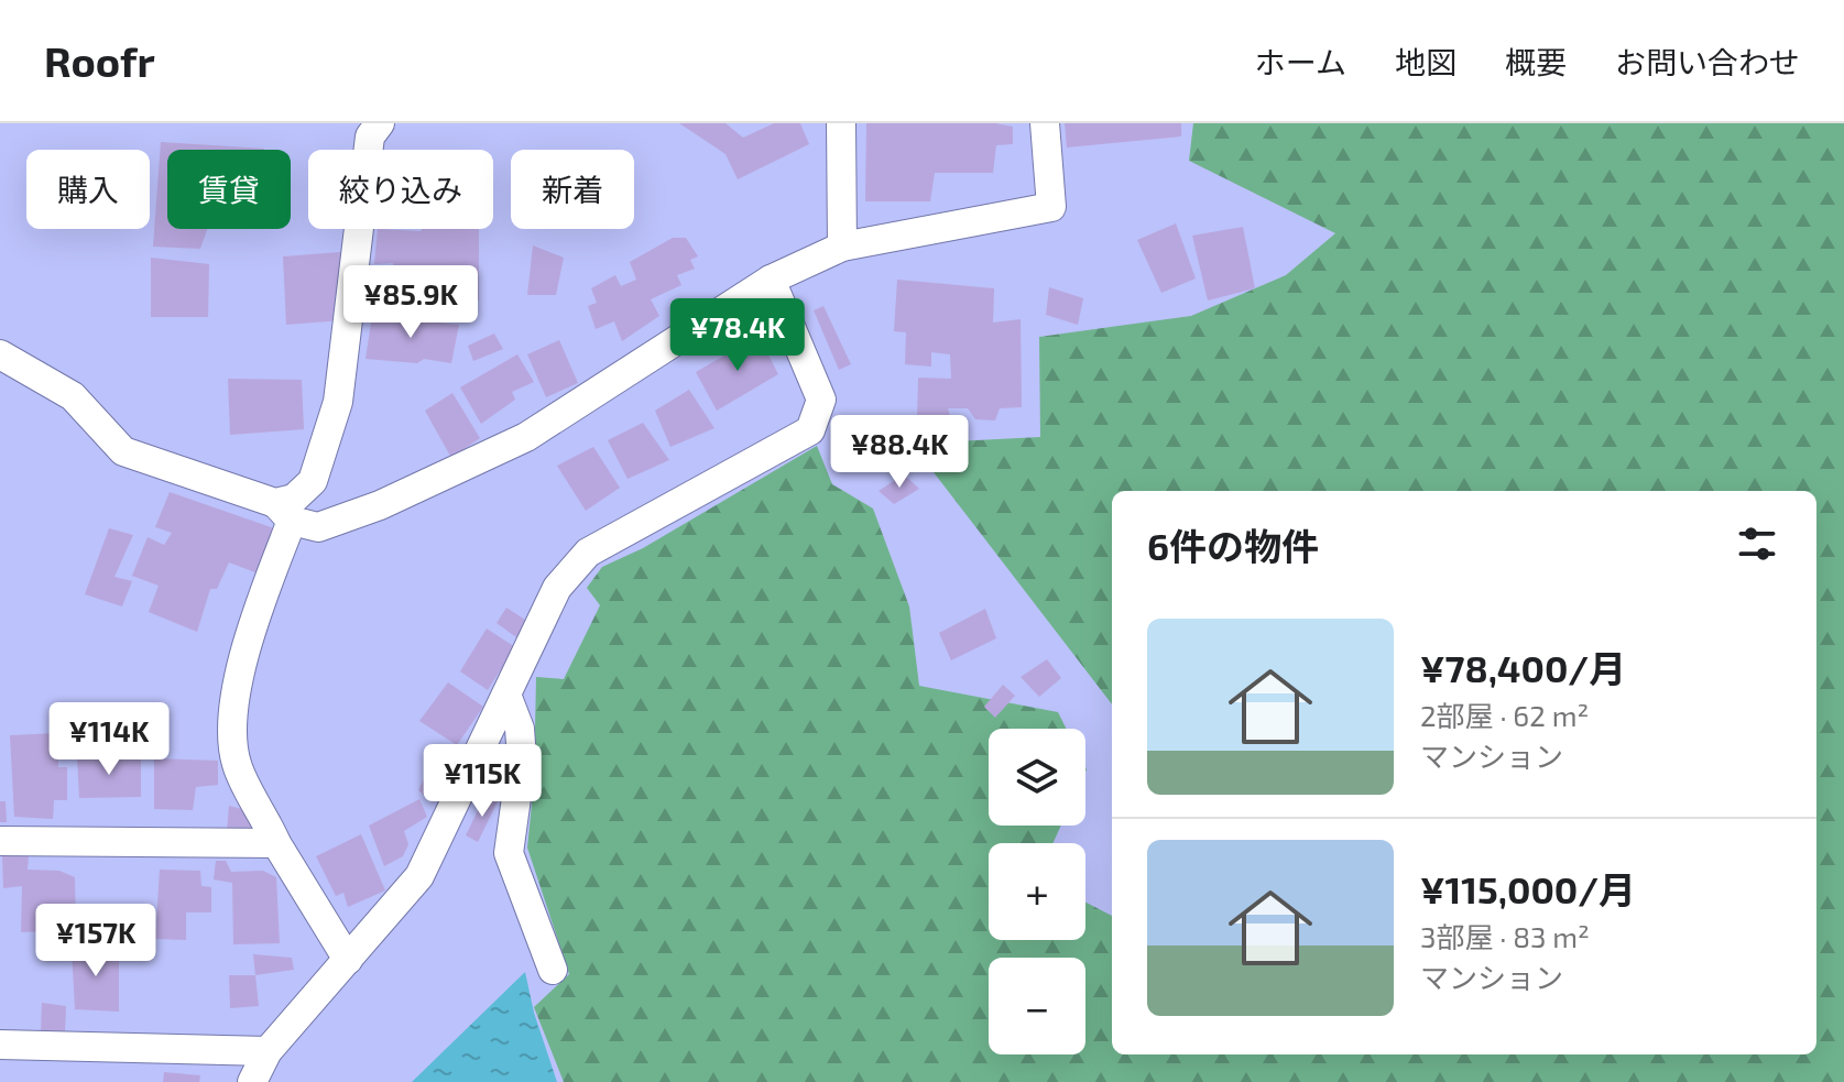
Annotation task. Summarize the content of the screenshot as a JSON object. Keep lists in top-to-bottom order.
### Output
{
  "page": {
    "header": "Roofr",
    "nav": [
      "ホーム",
      "地図",
      "概要",
      "お問い合わせ"
    ],
    "chip": [
      "購入",
      "賃貸",
      "絞り込み",
      "新着"
    ],
    "price": [
      "¥85.9K",
      "¥78.4K",
      "¥88.4K",
      "¥114K",
      "¥115K",
      "¥157K"
    ],
    "heading": "6件の物件",
    "list": [
      {
        "name": "¥78,400/月",
        "note": "2部屋 · 62 m² · マンション"
      },
      {
        "name": "¥115,000/月",
        "note": "3部屋 · 83 m² · マンション"
      }
    ],
    "map_buttons": ["+", "−"]
  }
}
